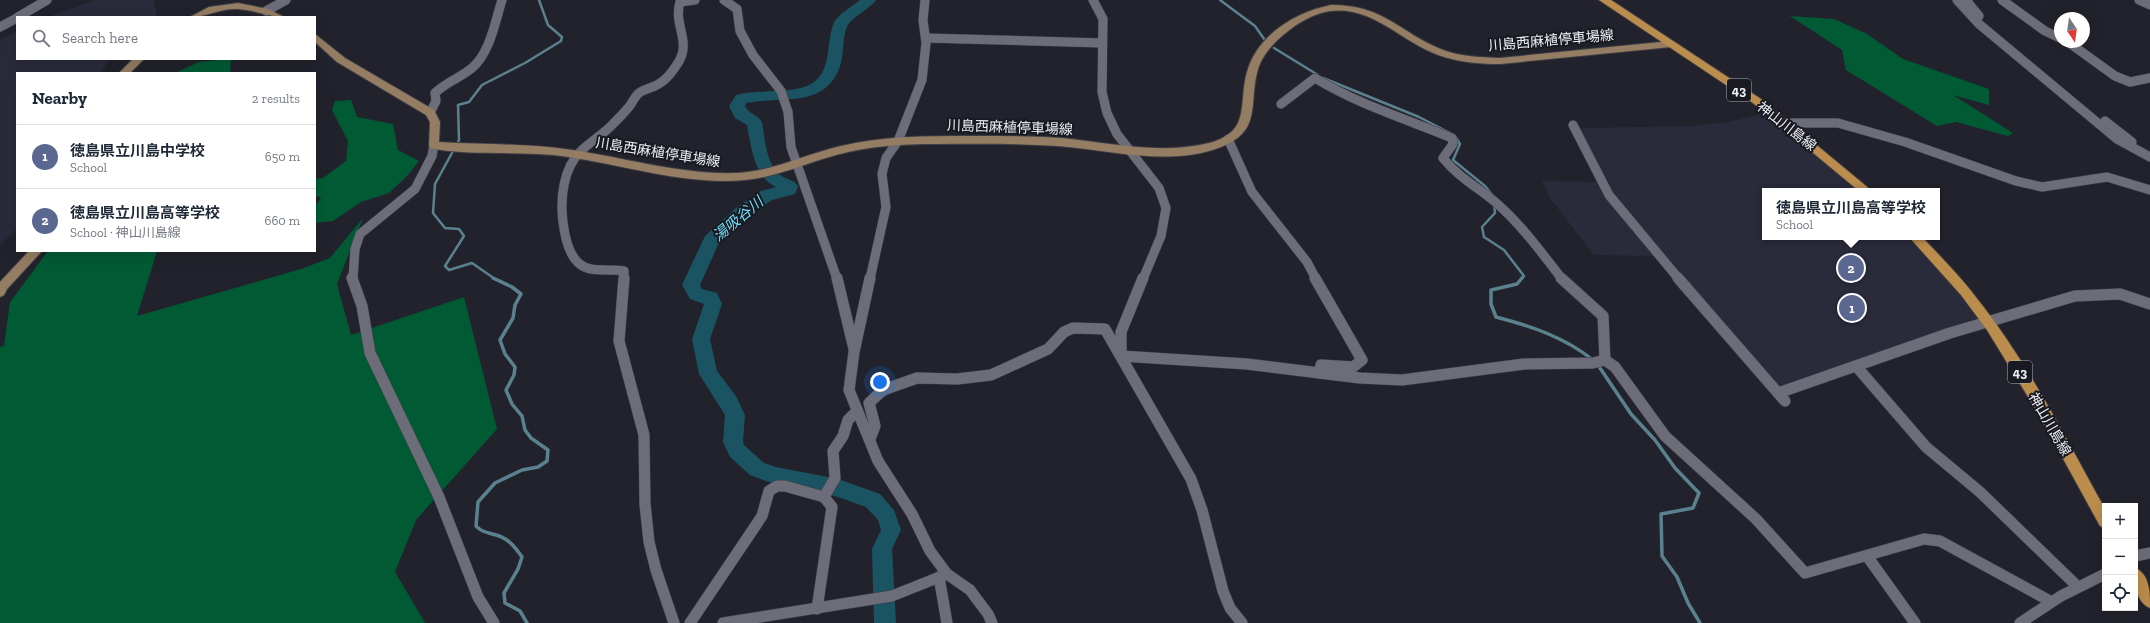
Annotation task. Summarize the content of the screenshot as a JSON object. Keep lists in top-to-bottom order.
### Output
{
  "streets": {
    "main road": ["川島西麻植停車場線", "43", "神山川島線"]
  },
  "crossings": [
    ["川島西麻植停車場線", "神山川島線"]
  ],
  "water": ["湯吸谷川"],
  "north": "bottom",
  "page": {
    "search": "Search here",
    "heading": ["Nearby", "2 results"],
    "list": [
      {
        "mark": "1",
        "name": "徳島県立川島中学校",
        "note": "School",
        "value": "650 m"
      },
      {
        "mark": "2",
        "name": "徳島県立川島高等学校",
        "note": "School · 神山川島線",
        "value": "660 m"
      }
    ],
    "popup": ["徳島県立川島高等学校", "School"],
    "pins": ["2", "1"],
    "map_buttons": ["+", "−"]
  }
}
